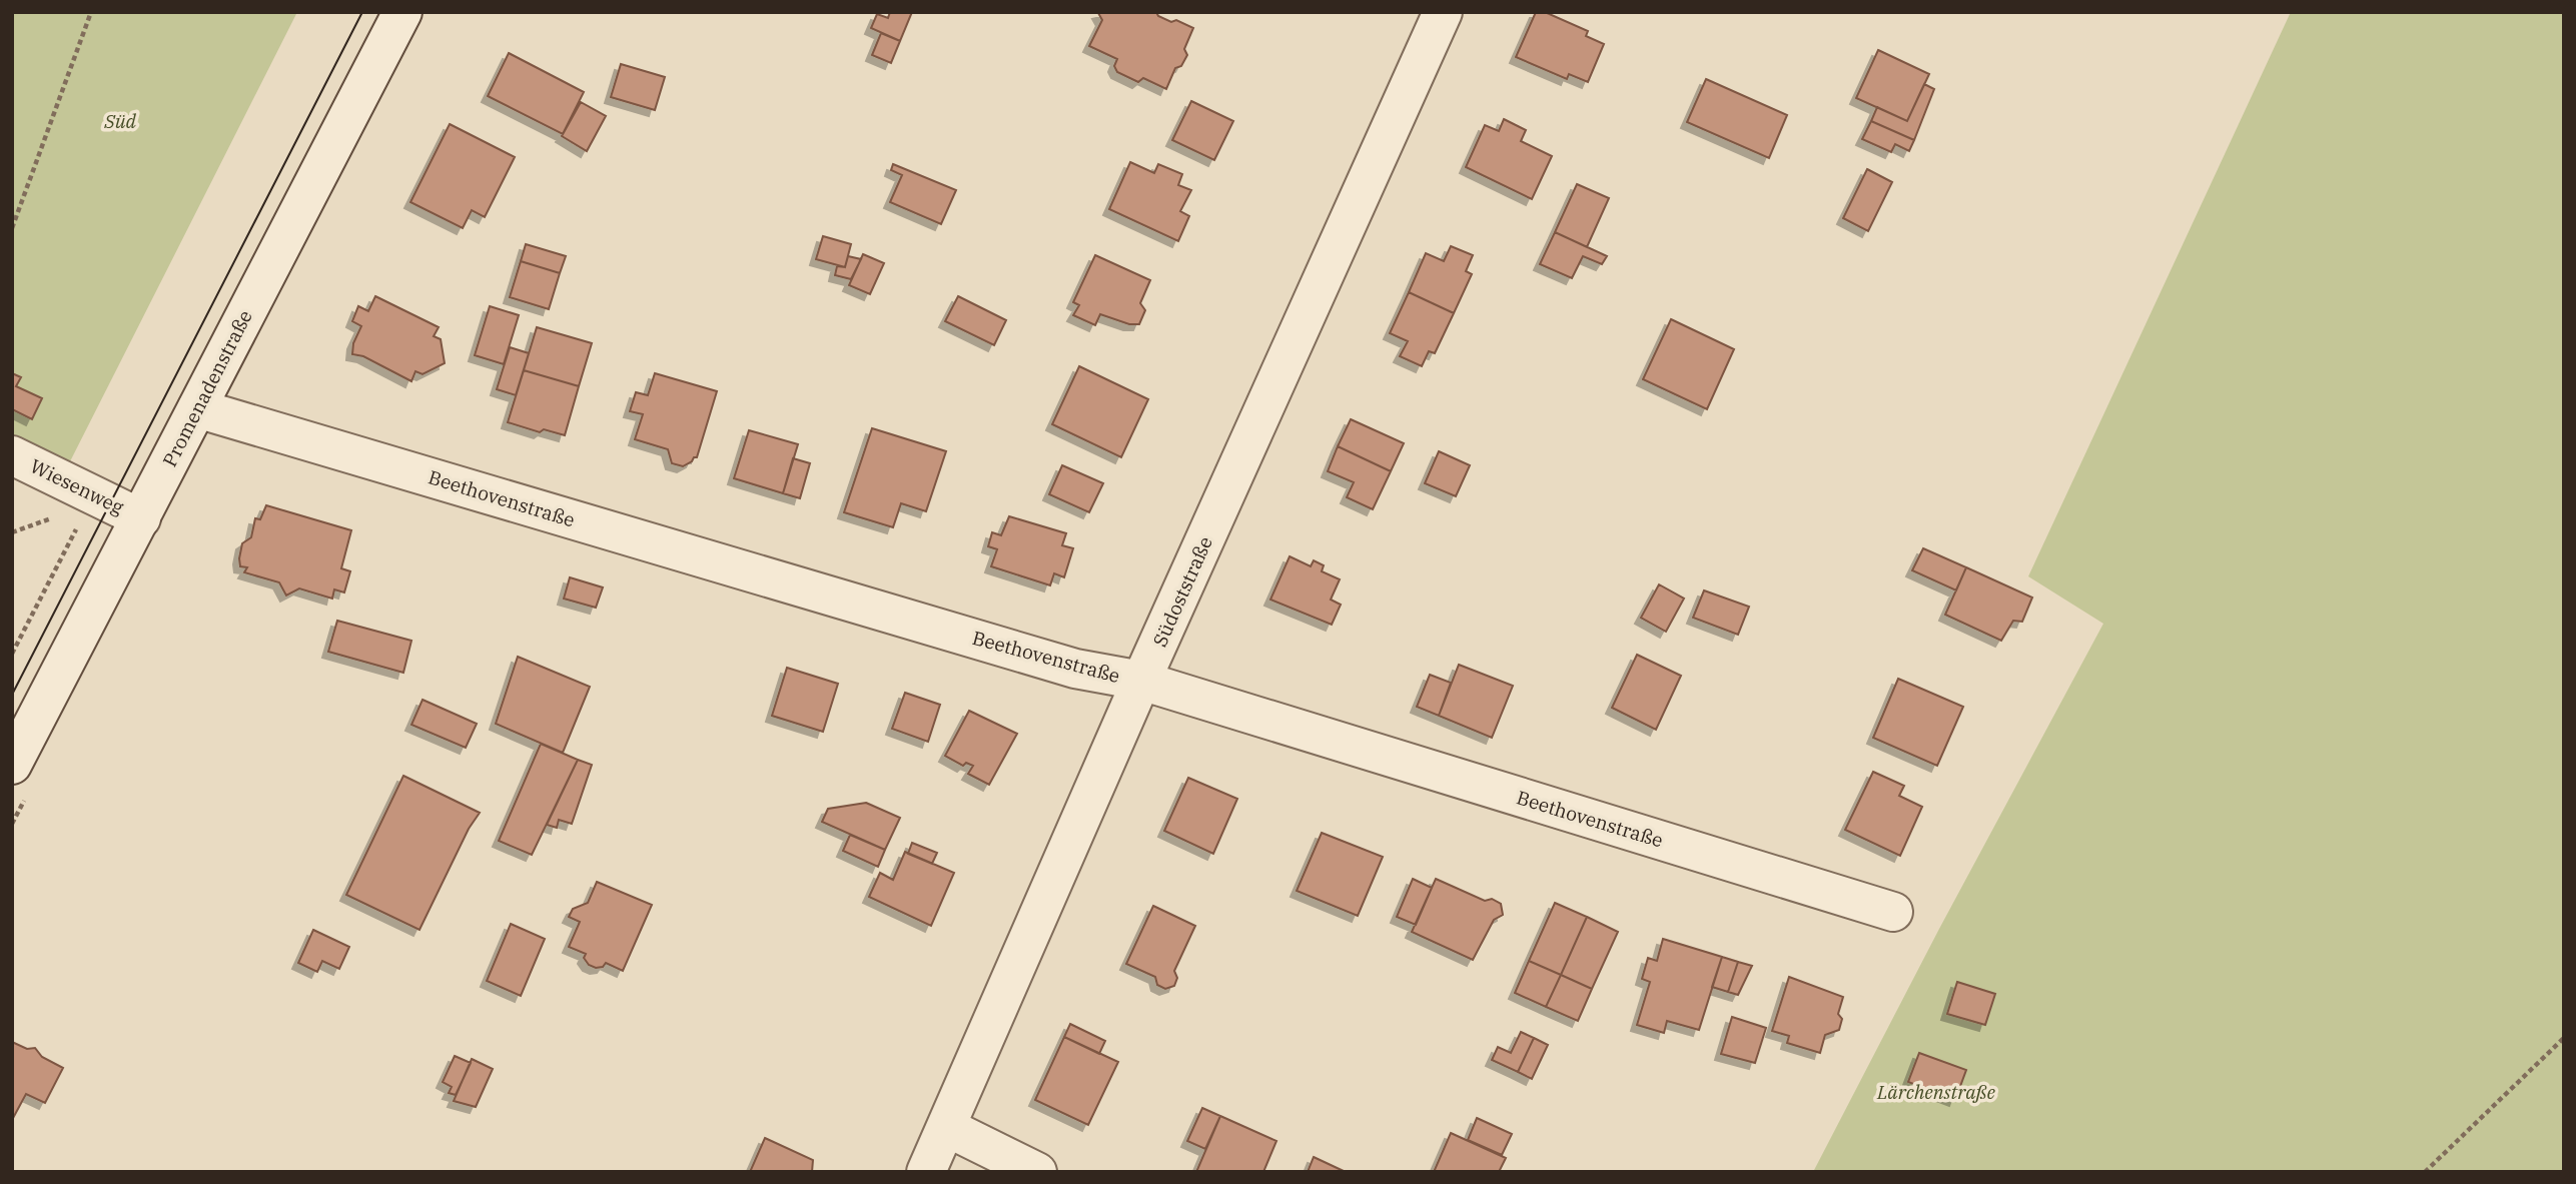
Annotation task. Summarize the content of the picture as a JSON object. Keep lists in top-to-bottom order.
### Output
{
  "streets": {
    "street": [
      "Promenadenstraße",
      "Wiesenweg",
      "Beethovenstraße",
      "Südoststraße"
    ]
  },
  "crossings": [
    ["Promenadenstraße", "Wiesenweg"],
    ["Promenadenstraße", "Beethovenstraße"],
    ["Beethovenstraße", "Südoststraße"]
  ],
  "parks": ["Süd", "Lärchenstraße"]
}
